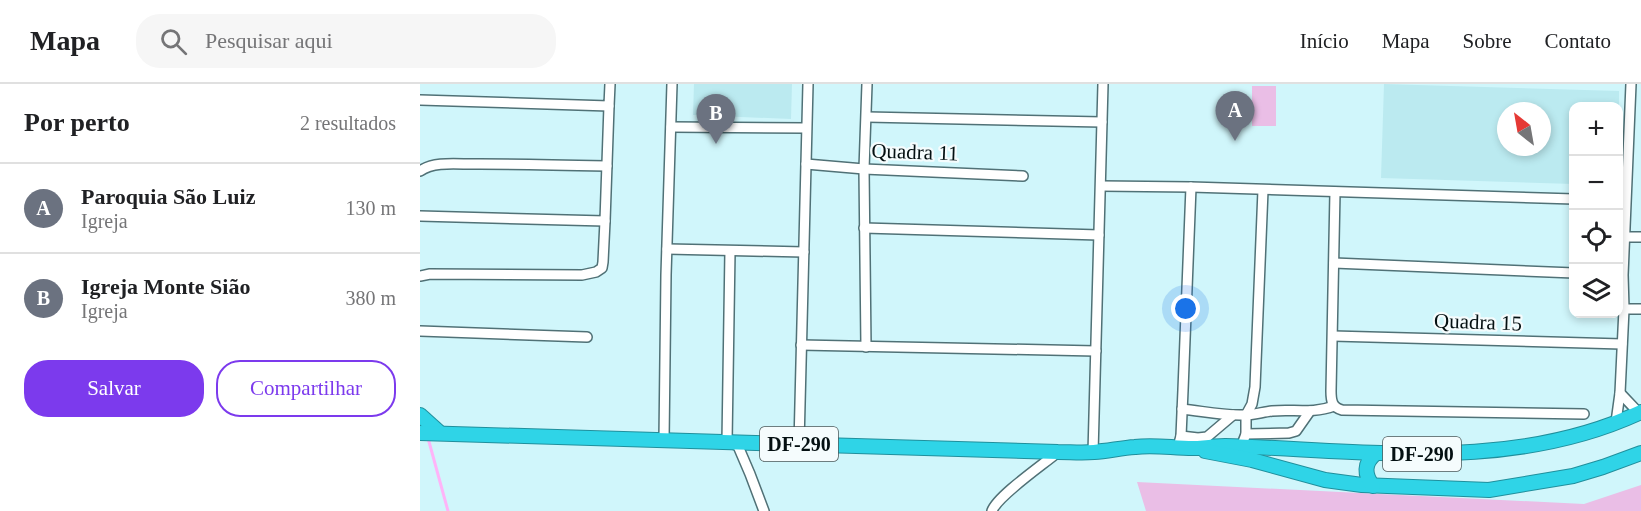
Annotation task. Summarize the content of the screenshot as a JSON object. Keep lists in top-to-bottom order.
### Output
{
  "streets": {
    "highway": ["DF-290"],
    "street": ["Quadra 11", "Quadra 15"]
  },
  "north": "top left",
  "page": {
    "header": "Mapa",
    "search": "Pesquisar aqui",
    "nav": [
      "Início",
      "Mapa",
      "Sobre",
      "Contato"
    ],
    "heading": ["Por perto", "2 resultados"],
    "pins": ["A", "B"],
    "map_buttons": ["+", "−"],
    "list": [
      {
        "mark": "A",
        "name": "Paroquia São Luiz",
        "note": "Igreja",
        "value": "130 m"
      },
      {
        "mark": "B",
        "name": "Igreja Monte Sião",
        "note": "Igreja",
        "value": "380 m"
      }
    ],
    "buttons": ["Salvar", "Compartilhar"]
  }
}
